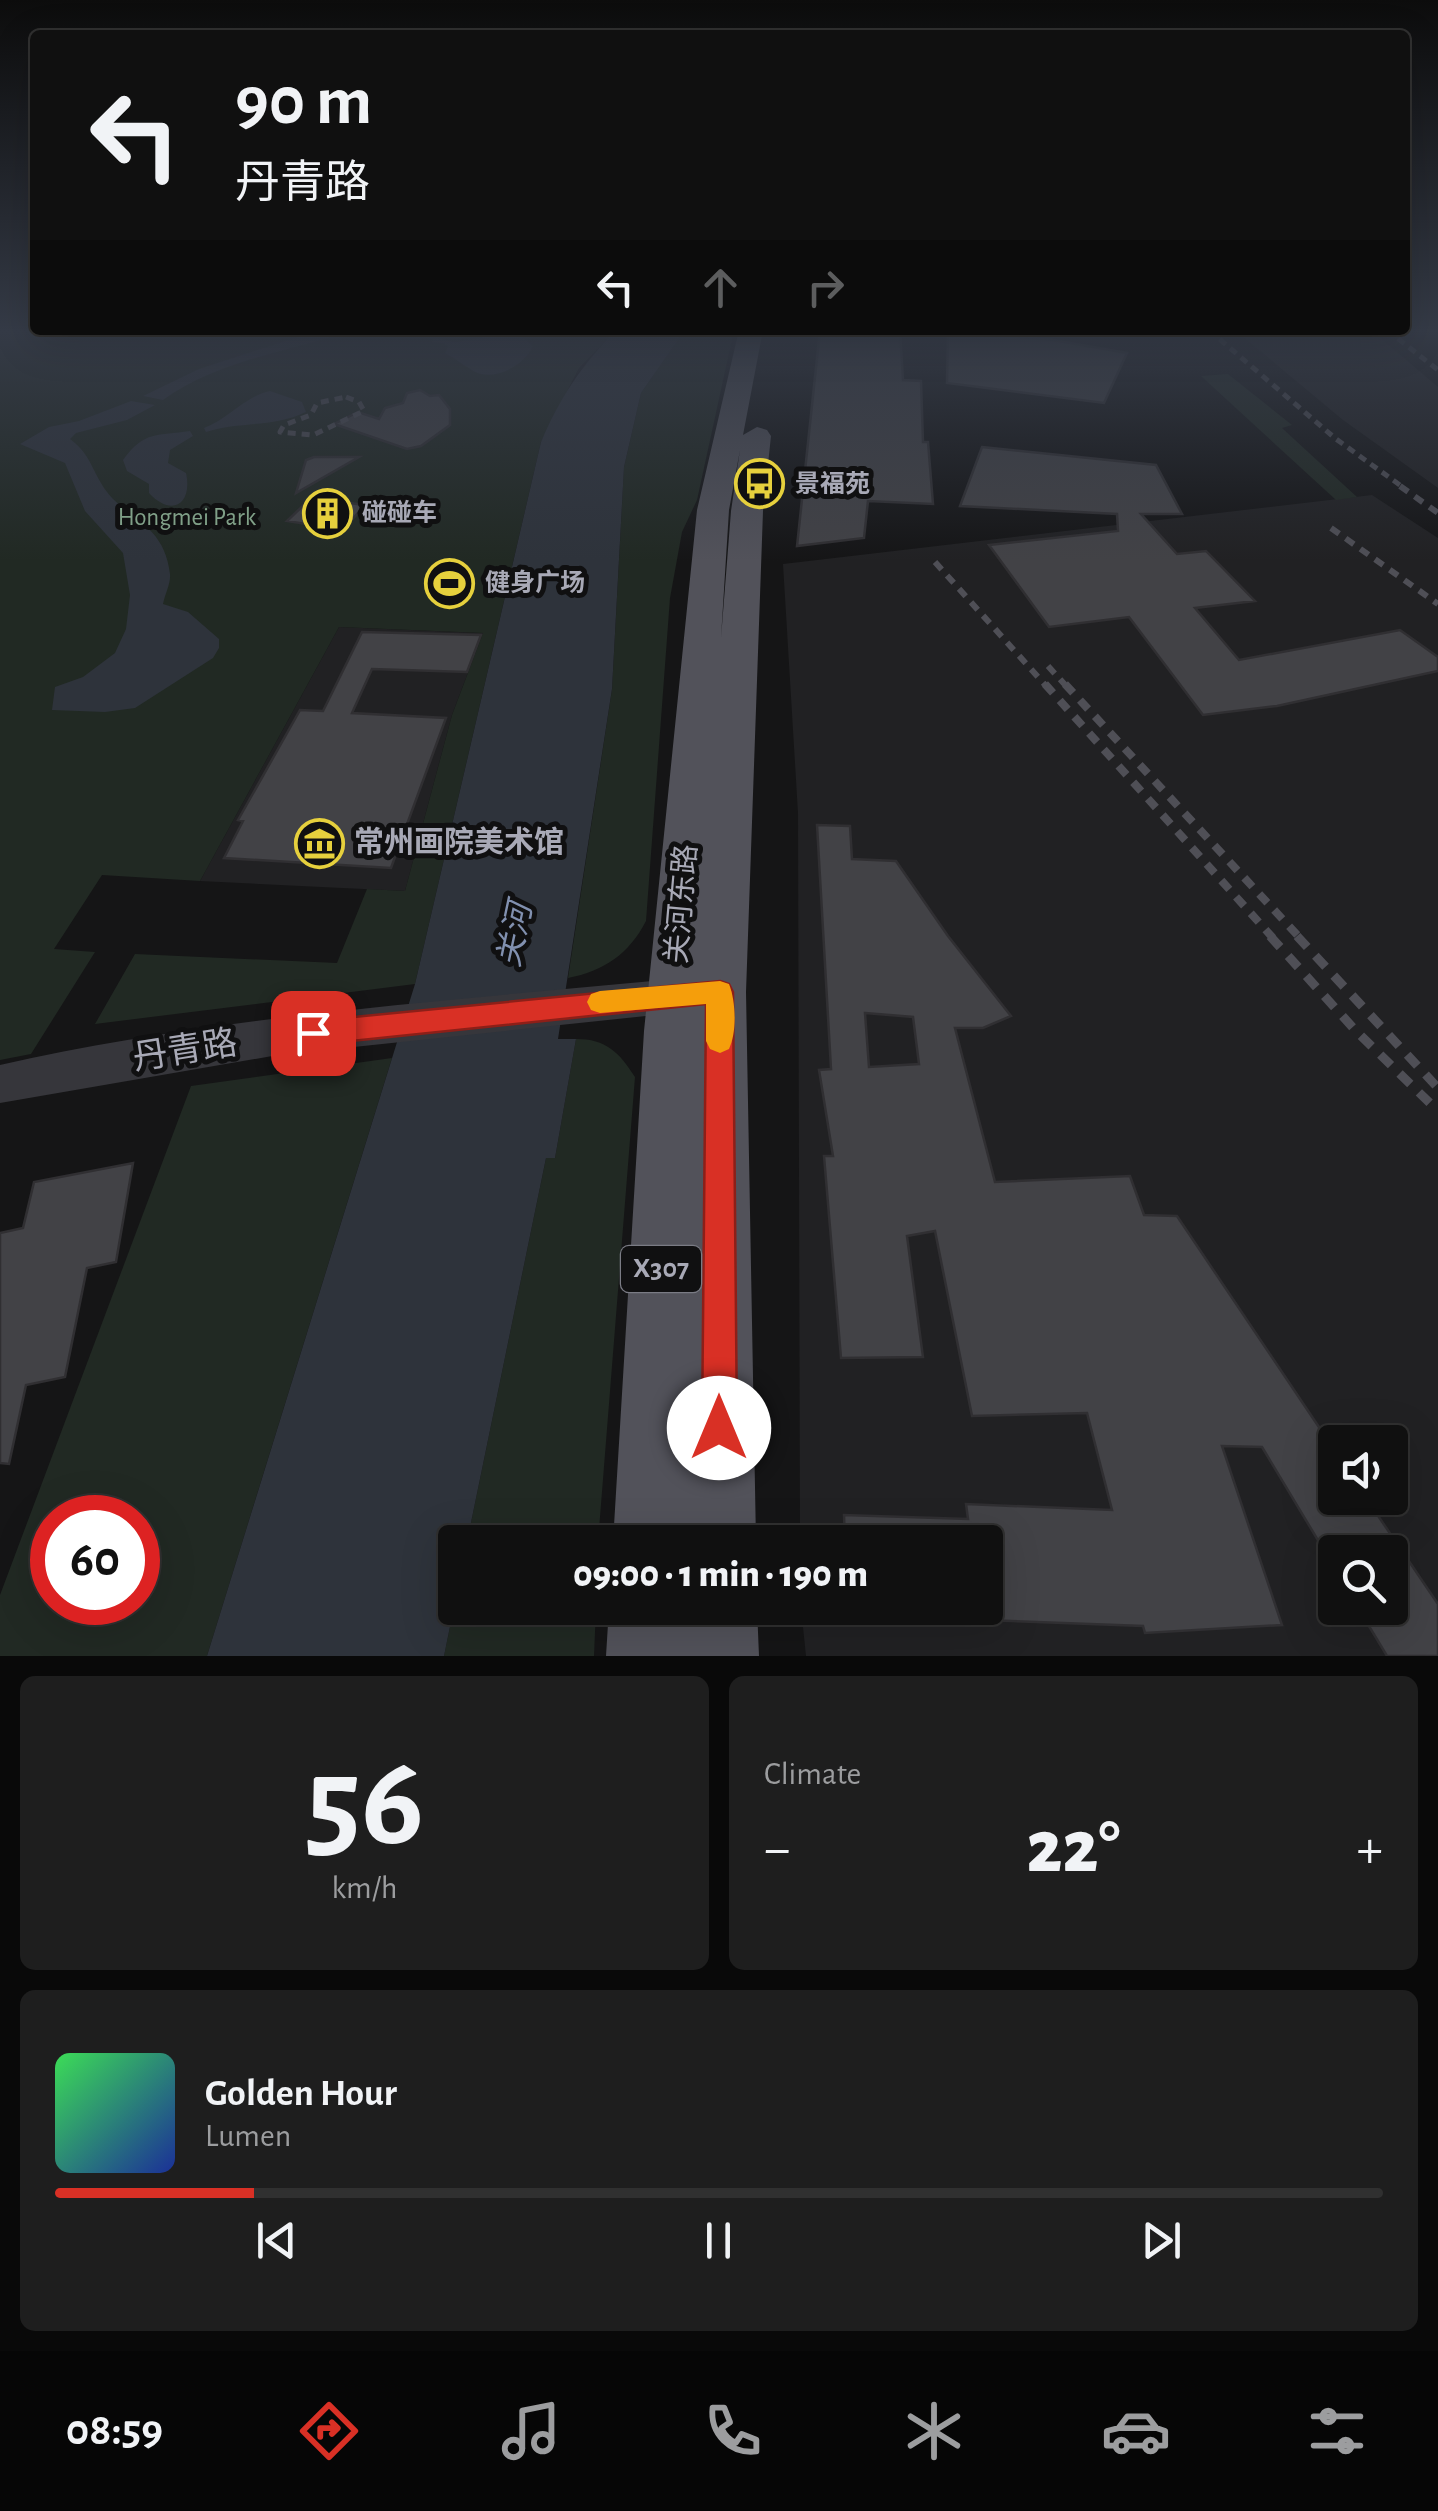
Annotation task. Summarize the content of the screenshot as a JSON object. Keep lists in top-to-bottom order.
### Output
{
  "streets": {
    "main road": ["关河东路", "X307"],
    "street": ["丹青路"]
  },
  "crossings": [
    ["关河东路", "丹青路"]
  ],
  "water": ["关河"],
  "parks": ["Hongmei Park"],
  "places": {
    "bus stop": ["景福苑"],
    "building": ["碰碰车"],
    "sports": ["健身广场"],
    "museum": ["常州画院美术馆"]
  },
  "page": {
    "turn": ["90 m", "丹青路"],
    "limit": "60",
    "trip": "09:00 · 1 min · 190 m",
    "tile": [
      ["56", "km/h"],
      "Climate"
    ],
    "heat": ["−", "22°", "+"],
    "song": ["Golden Hour", "Lumen"],
    "tabs": "08:59"
  }
}
